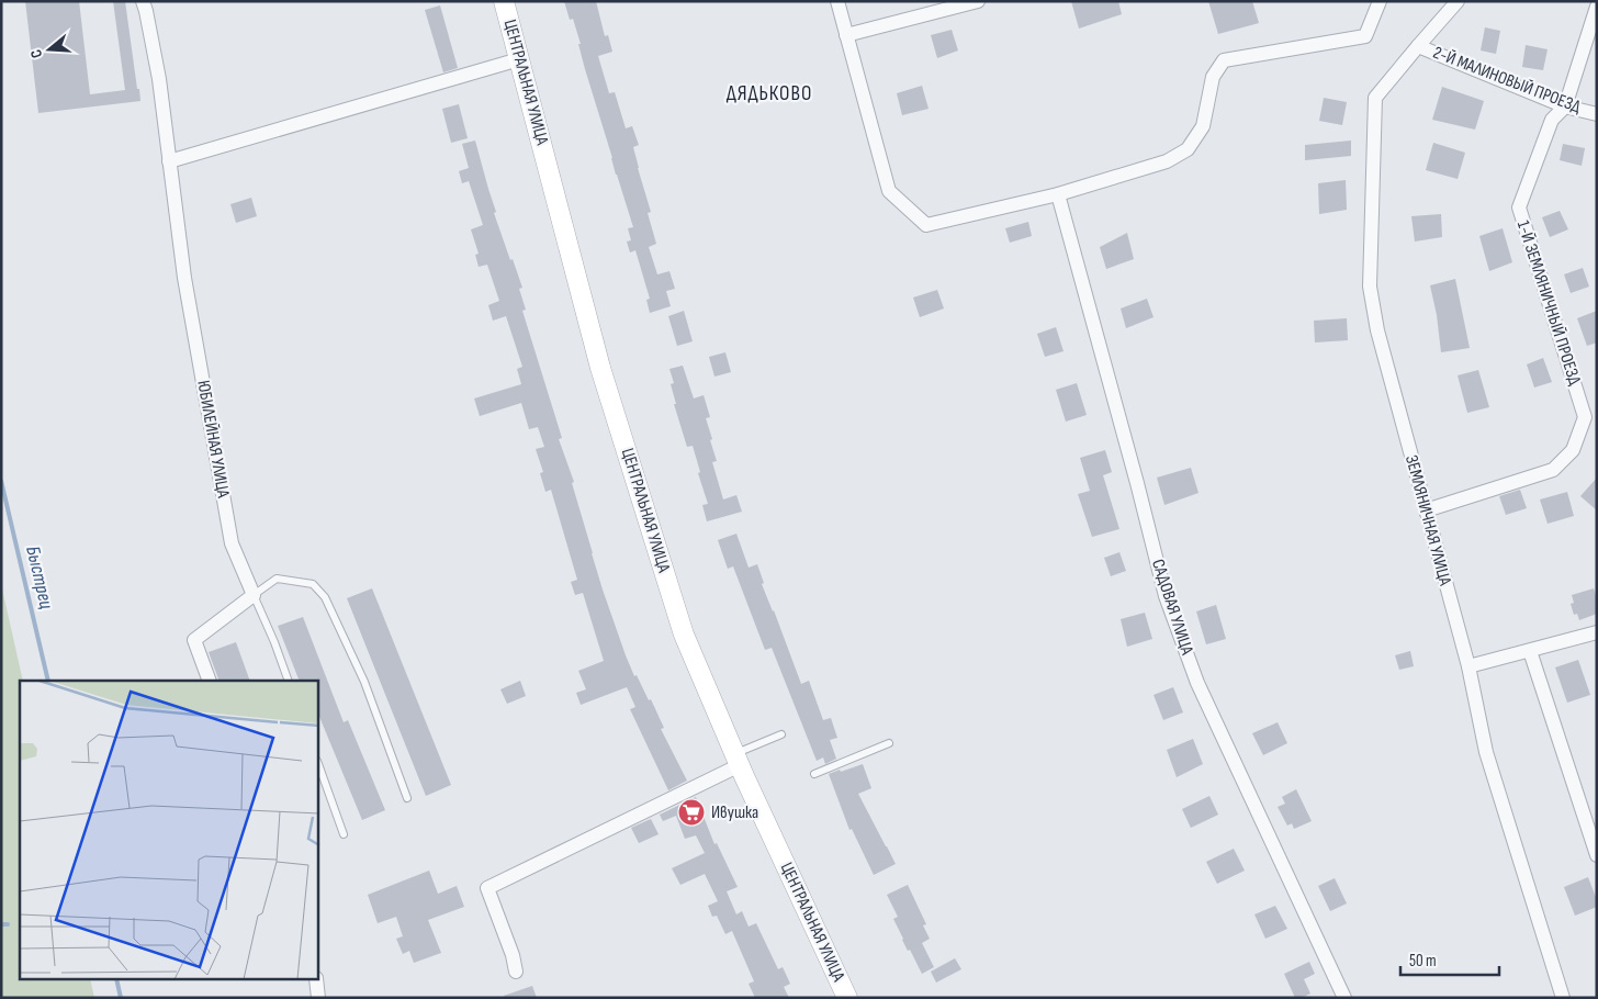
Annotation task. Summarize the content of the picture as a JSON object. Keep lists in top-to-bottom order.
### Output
{
  "streets": {
    "street": [
      "2-Й МАЛИНОВЫЙ ПРОЕЗД",
      "ЦЕНТРАЛЬНАЯ УЛИЦА",
      "1-Й ЗЕМЛЯНИЧНЫЙ ПРОЕЗД",
      "ЮБИЛЕЙНАЯ УЛИЦА",
      "ЗЕМЛЯНИЧНАЯ УЛИЦА",
      "САДОВАЯ УЛИЦА"
    ]
  },
  "crossings": [
    ["2-Й МАЛИНОВЫЙ ПРОЕЗД", "1-Й ЗЕМЛЯНИЧНЫЙ ПРОЕЗД"],
    ["2-Й МАЛИНОВЫЙ ПРОЕЗД", "ЗЕМЛЯНИЧНАЯ УЛИЦА"],
    ["1-Й ЗЕМЛЯНИЧНЫЙ ПРОЕЗД", "ЗЕМЛЯНИЧНАЯ УЛИЦА"]
  ],
  "districts": ["ДЯДЬКОВО"],
  "water": ["Быстрец"],
  "places": {
    "supermarket": ["Ивушка"]
  },
  "scale_bar": "50 m",
  "north": "left"
}
